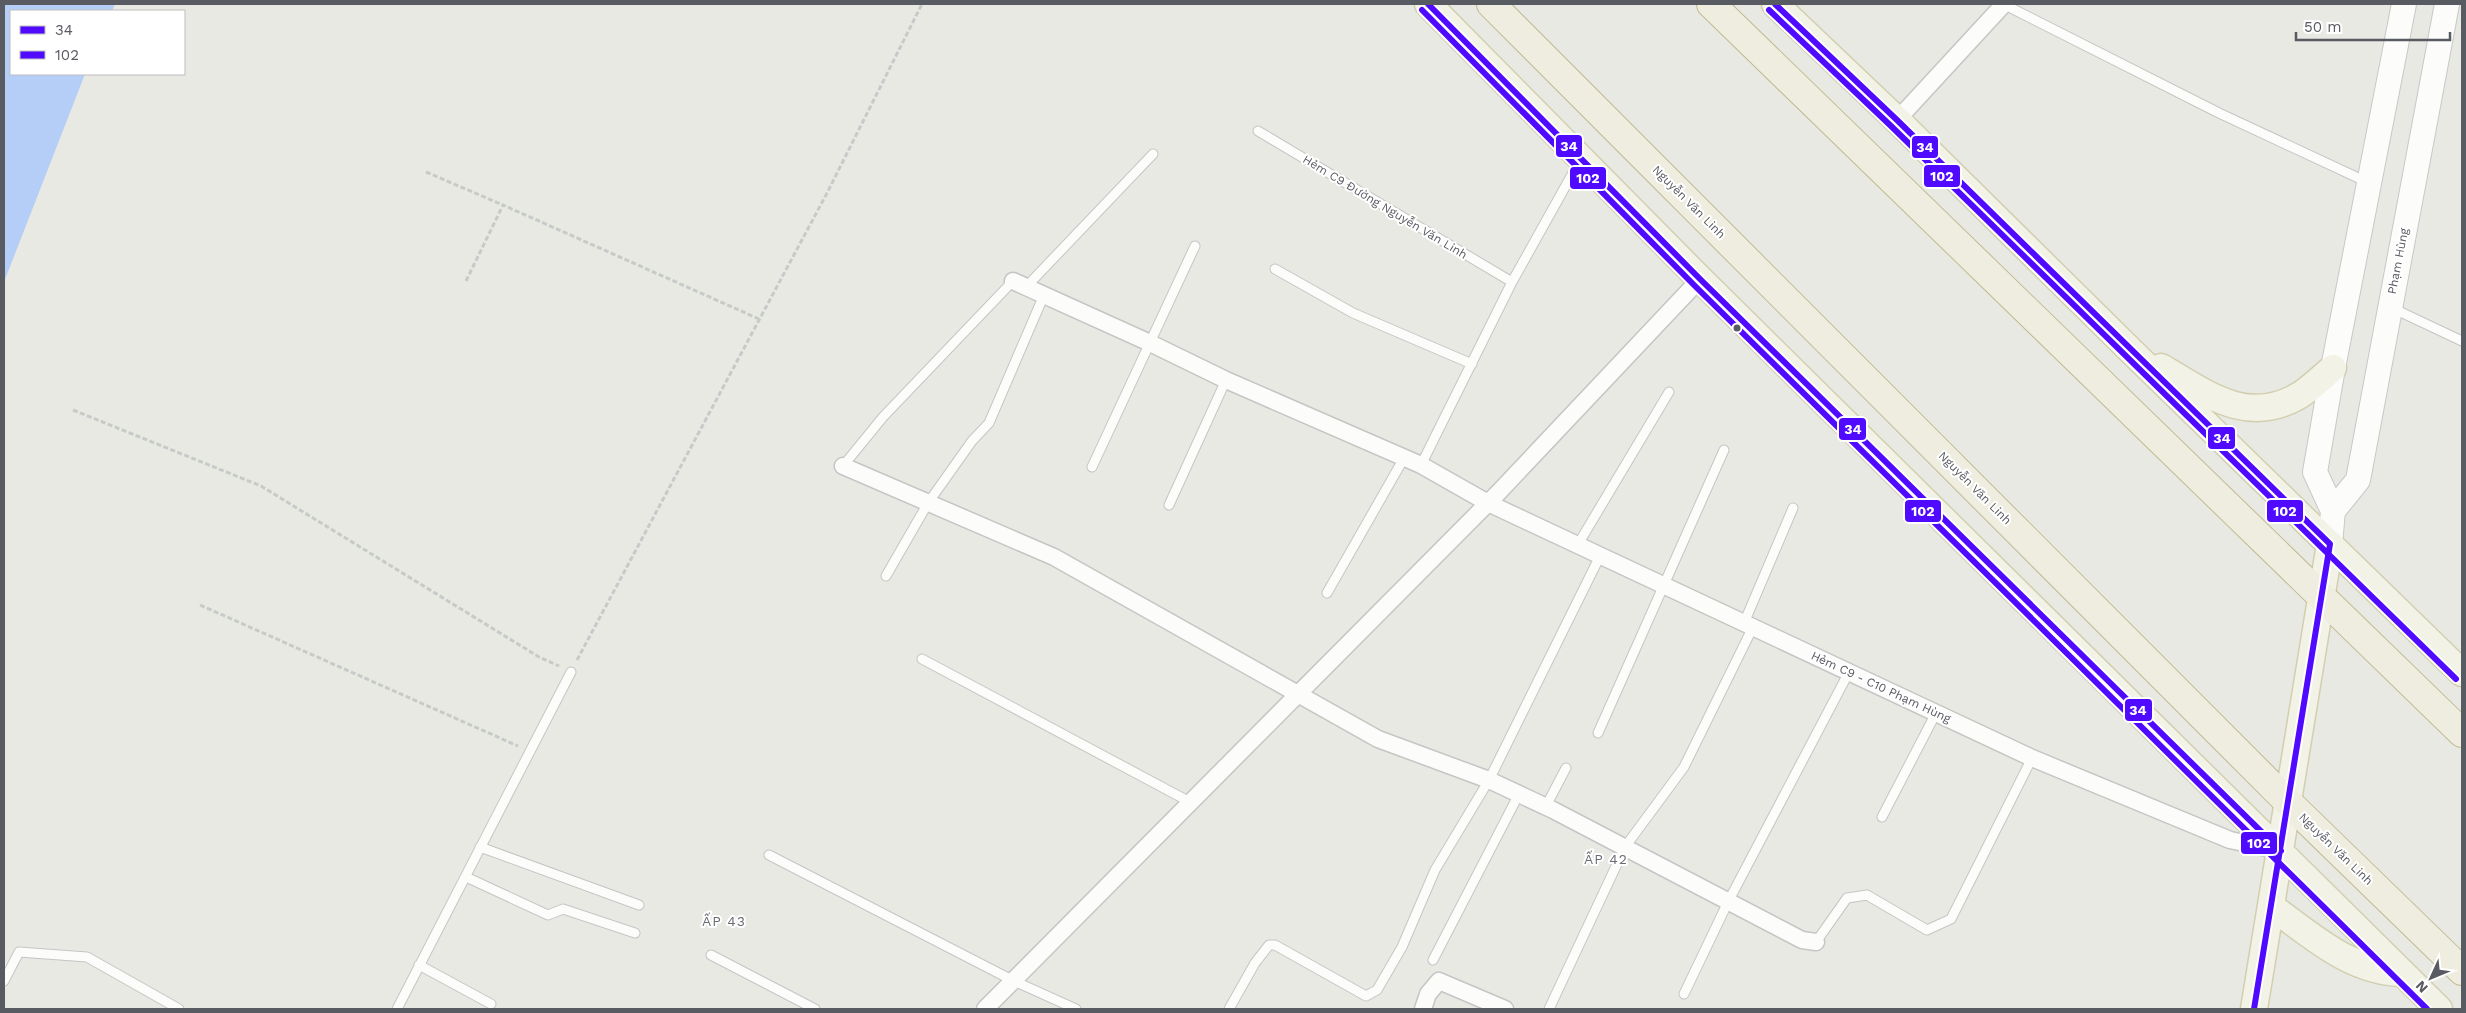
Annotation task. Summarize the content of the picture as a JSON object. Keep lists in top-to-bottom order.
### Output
{
  "streets": {
    "highway": ["Nguyễn Văn Linh"],
    "main road": ["Phạm Hùng"],
    "street": ["Hẻm C9 - C10 Phạm Hùng"],
    "lane": ["Hẻm C9 Đường Nguyễn Văn Linh"]
  },
  "districts": ["ẤP 42", "ẤP 43"],
  "lines": ["transit line 34", "transit line 102"],
  "legend": ["34", "102"],
  "scale_bar": "50 m",
  "north": "bottom left"
}
